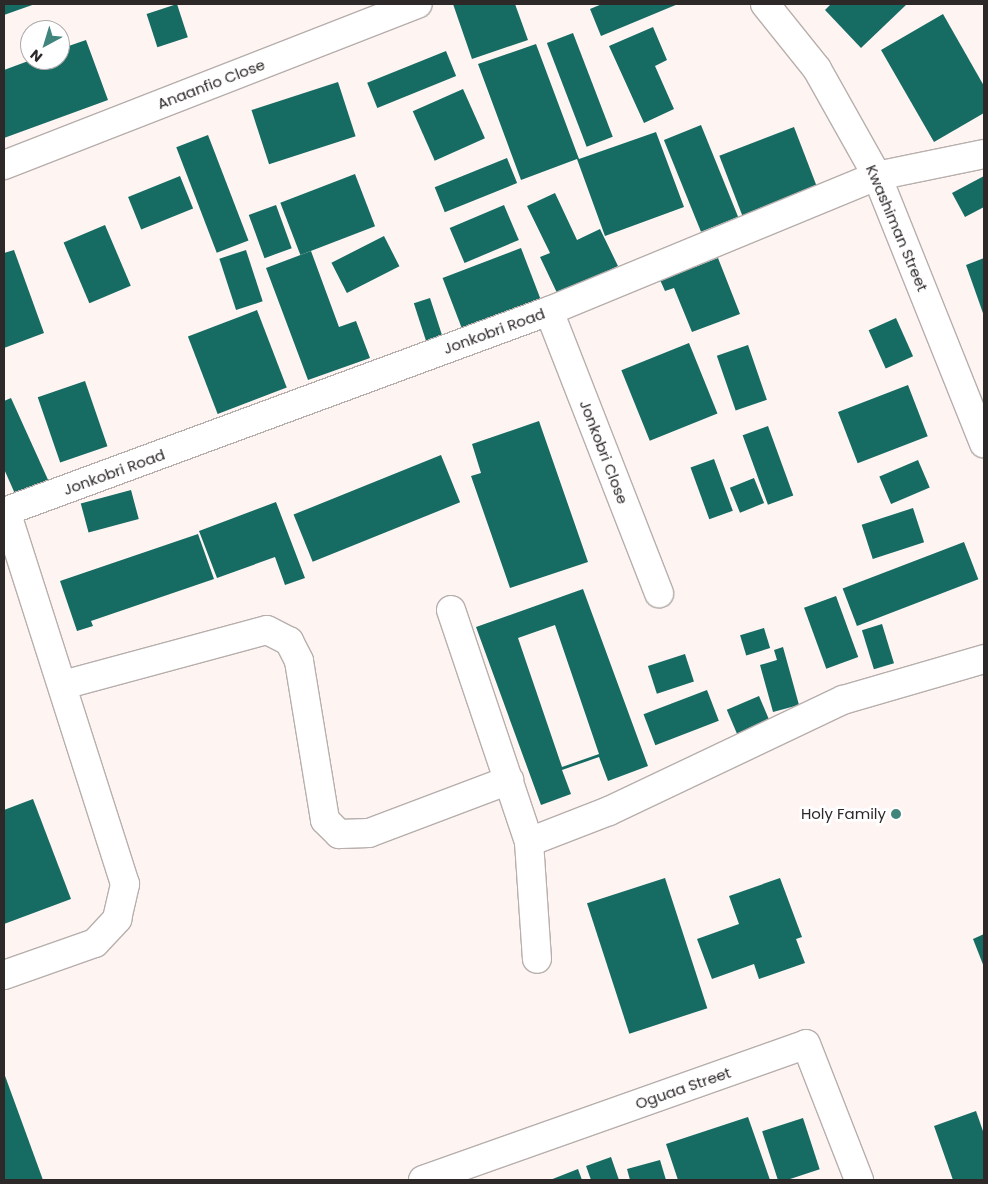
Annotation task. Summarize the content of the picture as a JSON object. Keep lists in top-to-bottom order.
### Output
{
  "streets": {
    "street": [
      "Anaanfio Close",
      "Kwashiman Street",
      "Jonkobri Road",
      "Jonkobri Close",
      "Oguaa Street"
    ]
  },
  "crossings": [
    ["Kwashiman Street", "Jonkobri Road"],
    ["Jonkobri Road", "Jonkobri Close"]
  ],
  "places": ["Holy Family"],
  "north": "bottom left"
}
